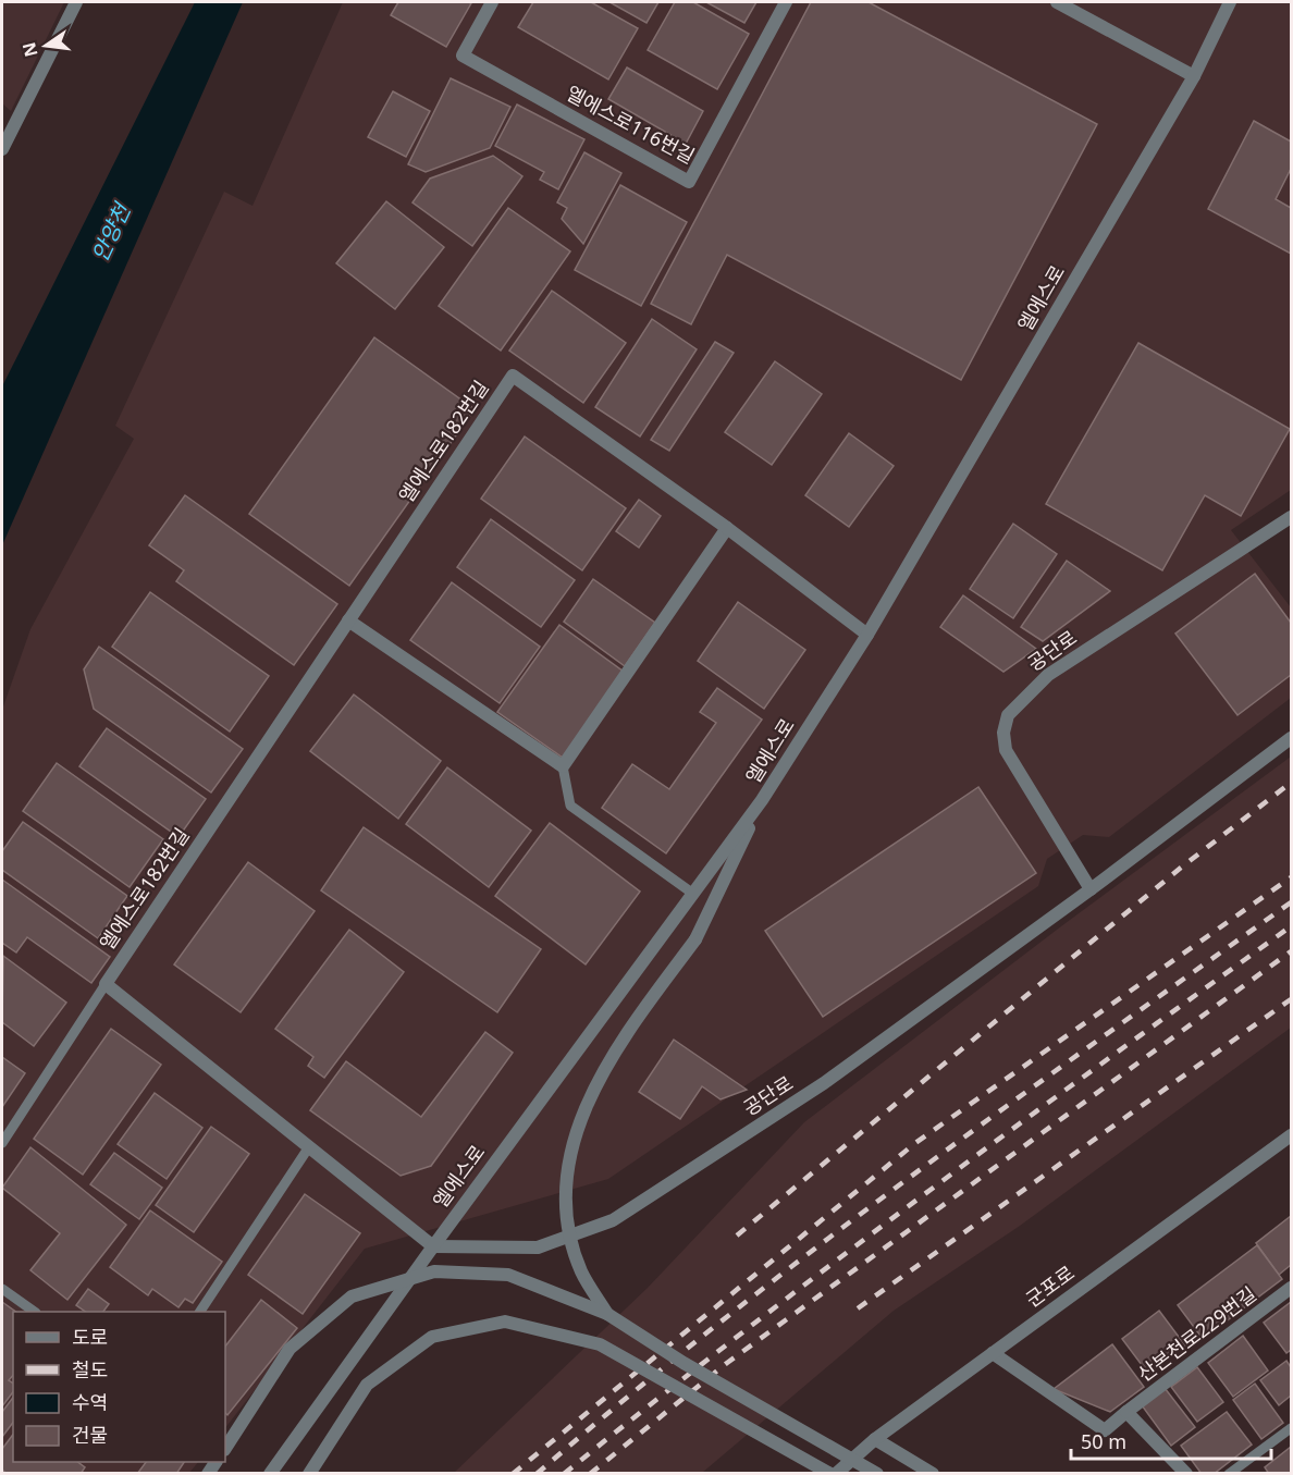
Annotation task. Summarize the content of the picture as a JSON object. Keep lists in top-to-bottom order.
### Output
{
  "streets": {
    "street": [
      "엘에스로116번길",
      "엘에스로",
      "엘에스로182번길",
      "공단로",
      "군포로",
      "산본천로229번길"
    ]
  },
  "crossings": [
    ["엘에스로", "엘에스로182번길"],
    ["엘에스로", "공단로"],
    ["군포로", "산본천로229번길"]
  ],
  "water": ["안양천"],
  "legend": [
    "도로",
    "철도",
    "수역",
    "건물"
  ],
  "scale_bar": "50 m",
  "north": "left"
}
